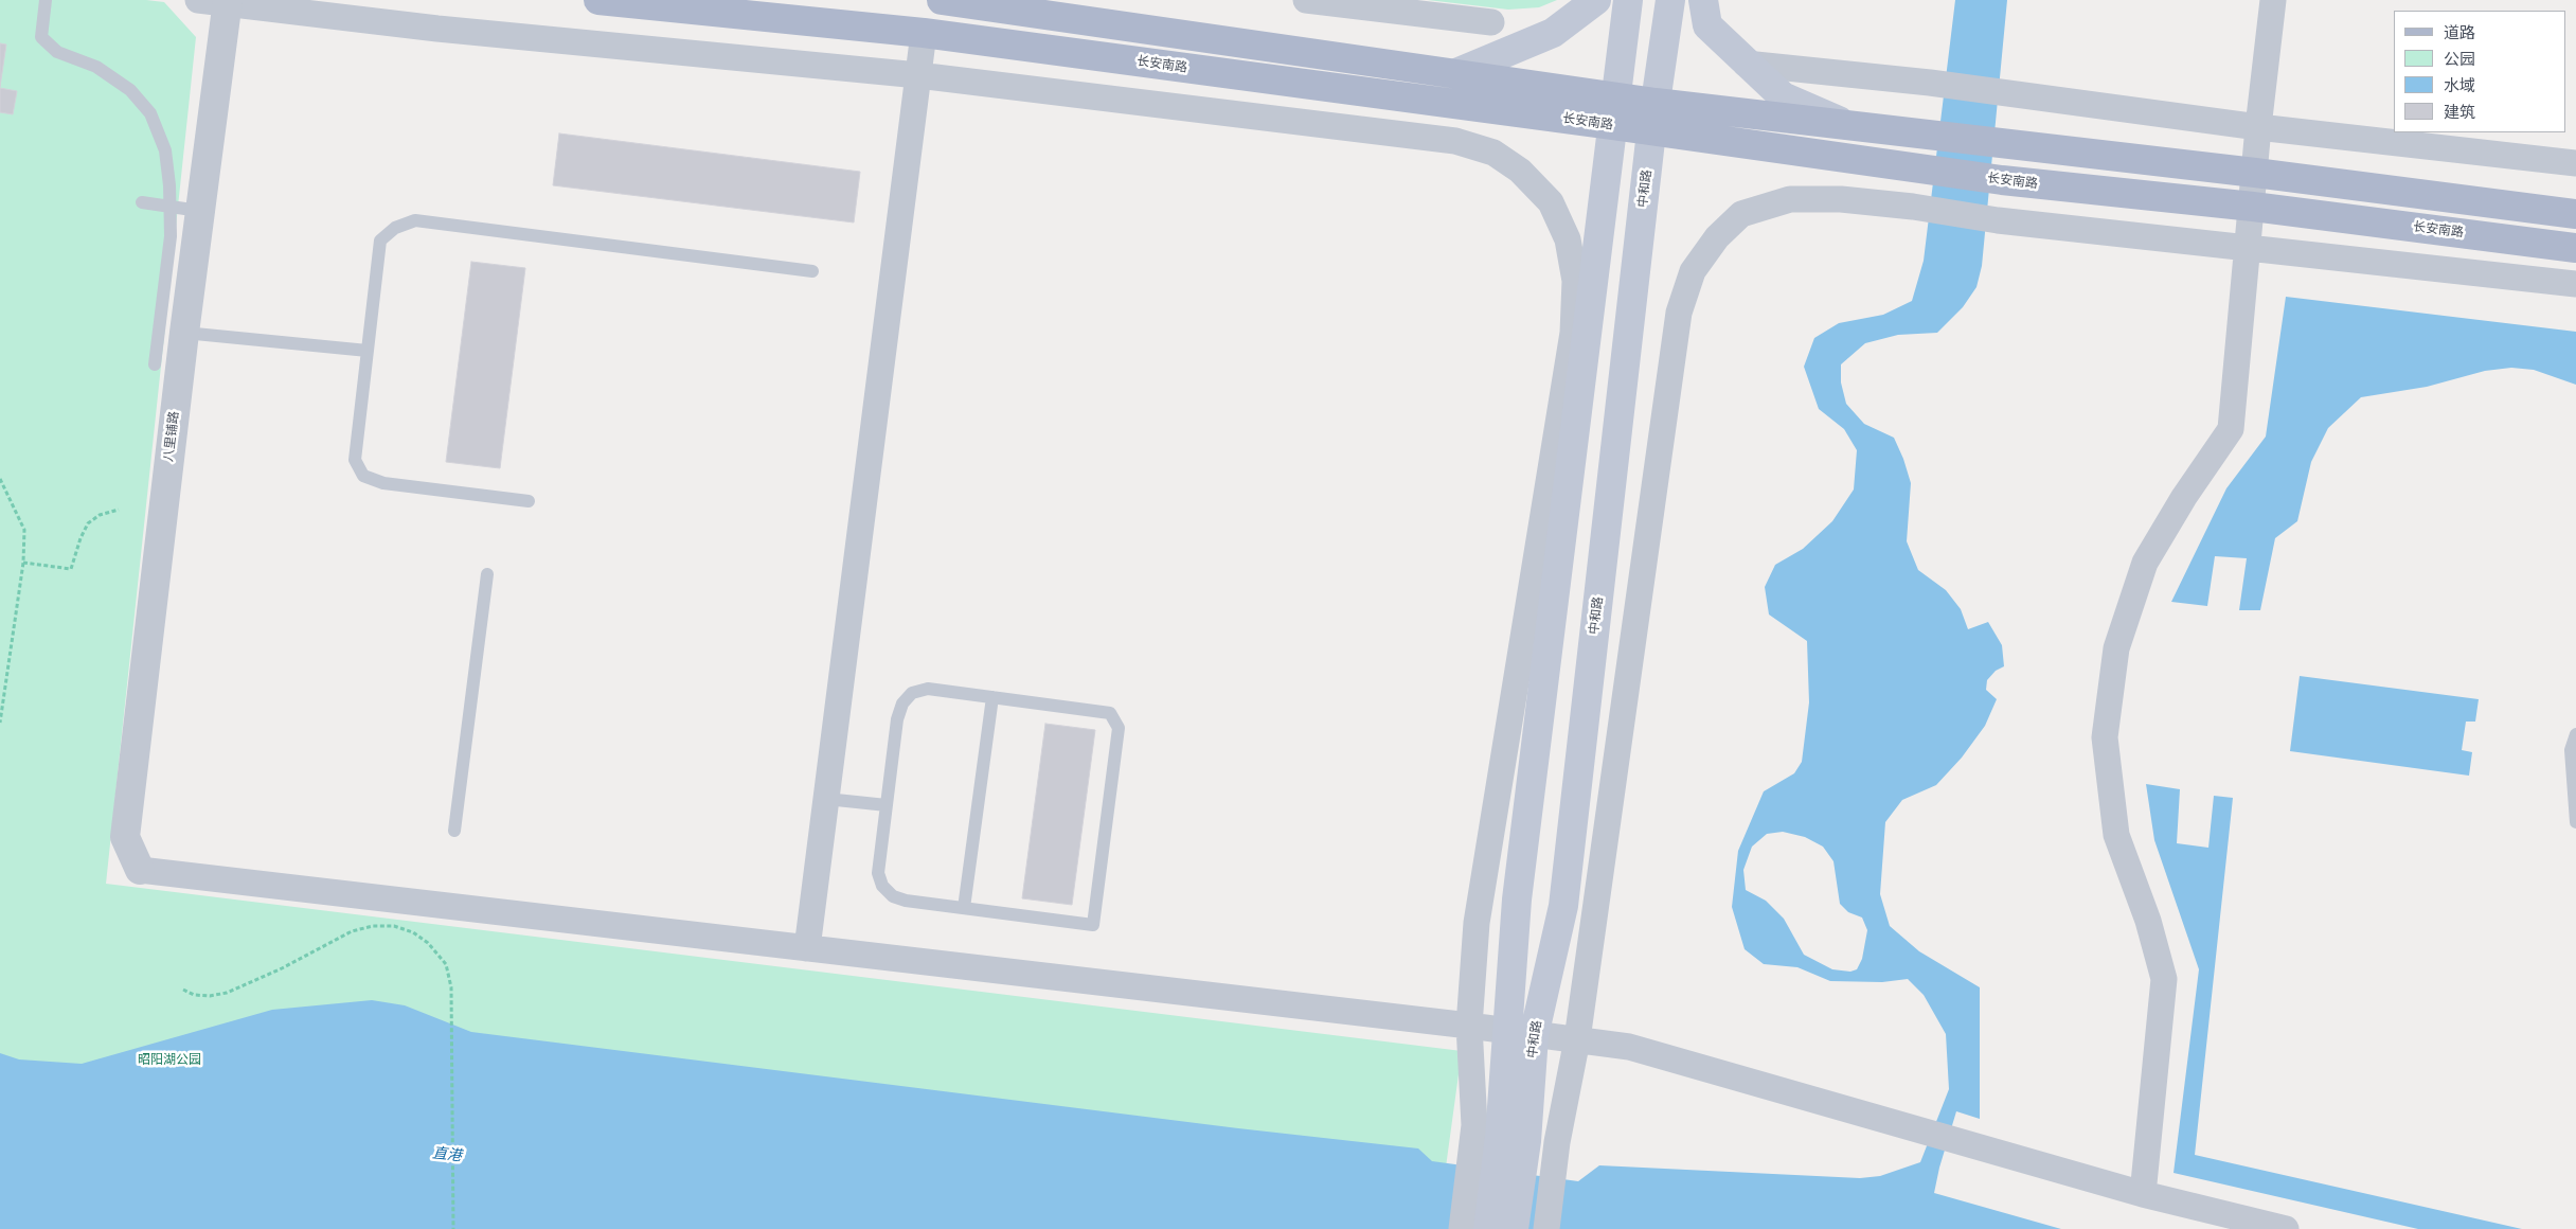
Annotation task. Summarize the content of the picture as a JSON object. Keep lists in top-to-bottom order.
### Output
{
  "streets": {
    "main road": ["长安南路", "中和路"],
    "street": ["八里铺路"]
  },
  "crossings": [
    ["长安南路", "中和路"]
  ],
  "water": ["直港"],
  "parks": ["昭阳湖公园"],
  "legend": [
    "道路",
    "公园",
    "水域",
    "建筑"
  ]
}
